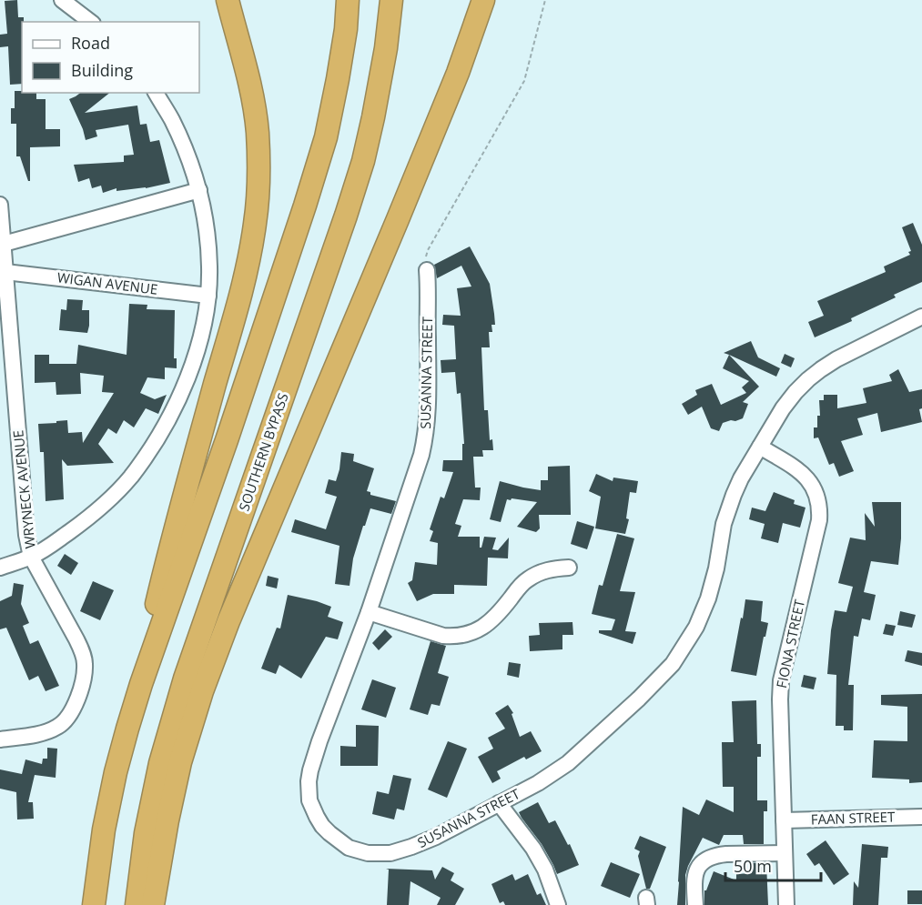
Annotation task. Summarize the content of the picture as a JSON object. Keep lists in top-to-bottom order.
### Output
{
  "streets": {
    "highway": ["SOUTHERN BYPASS"],
    "street": [
      "WIGAN AVENUE",
      "SUSANNA STREET",
      "WRYNECK AVENUE",
      "FIONA STREET",
      "FAAN STREET"
    ]
  },
  "crossings": [
    ["WIGAN AVENUE", "WRYNECK AVENUE"],
    ["SUSANNA STREET", "FIONA STREET"],
    ["FIONA STREET", "FAAN STREET"]
  ],
  "legend": ["Road", "Building"],
  "scale_bar": "50 m"
}
